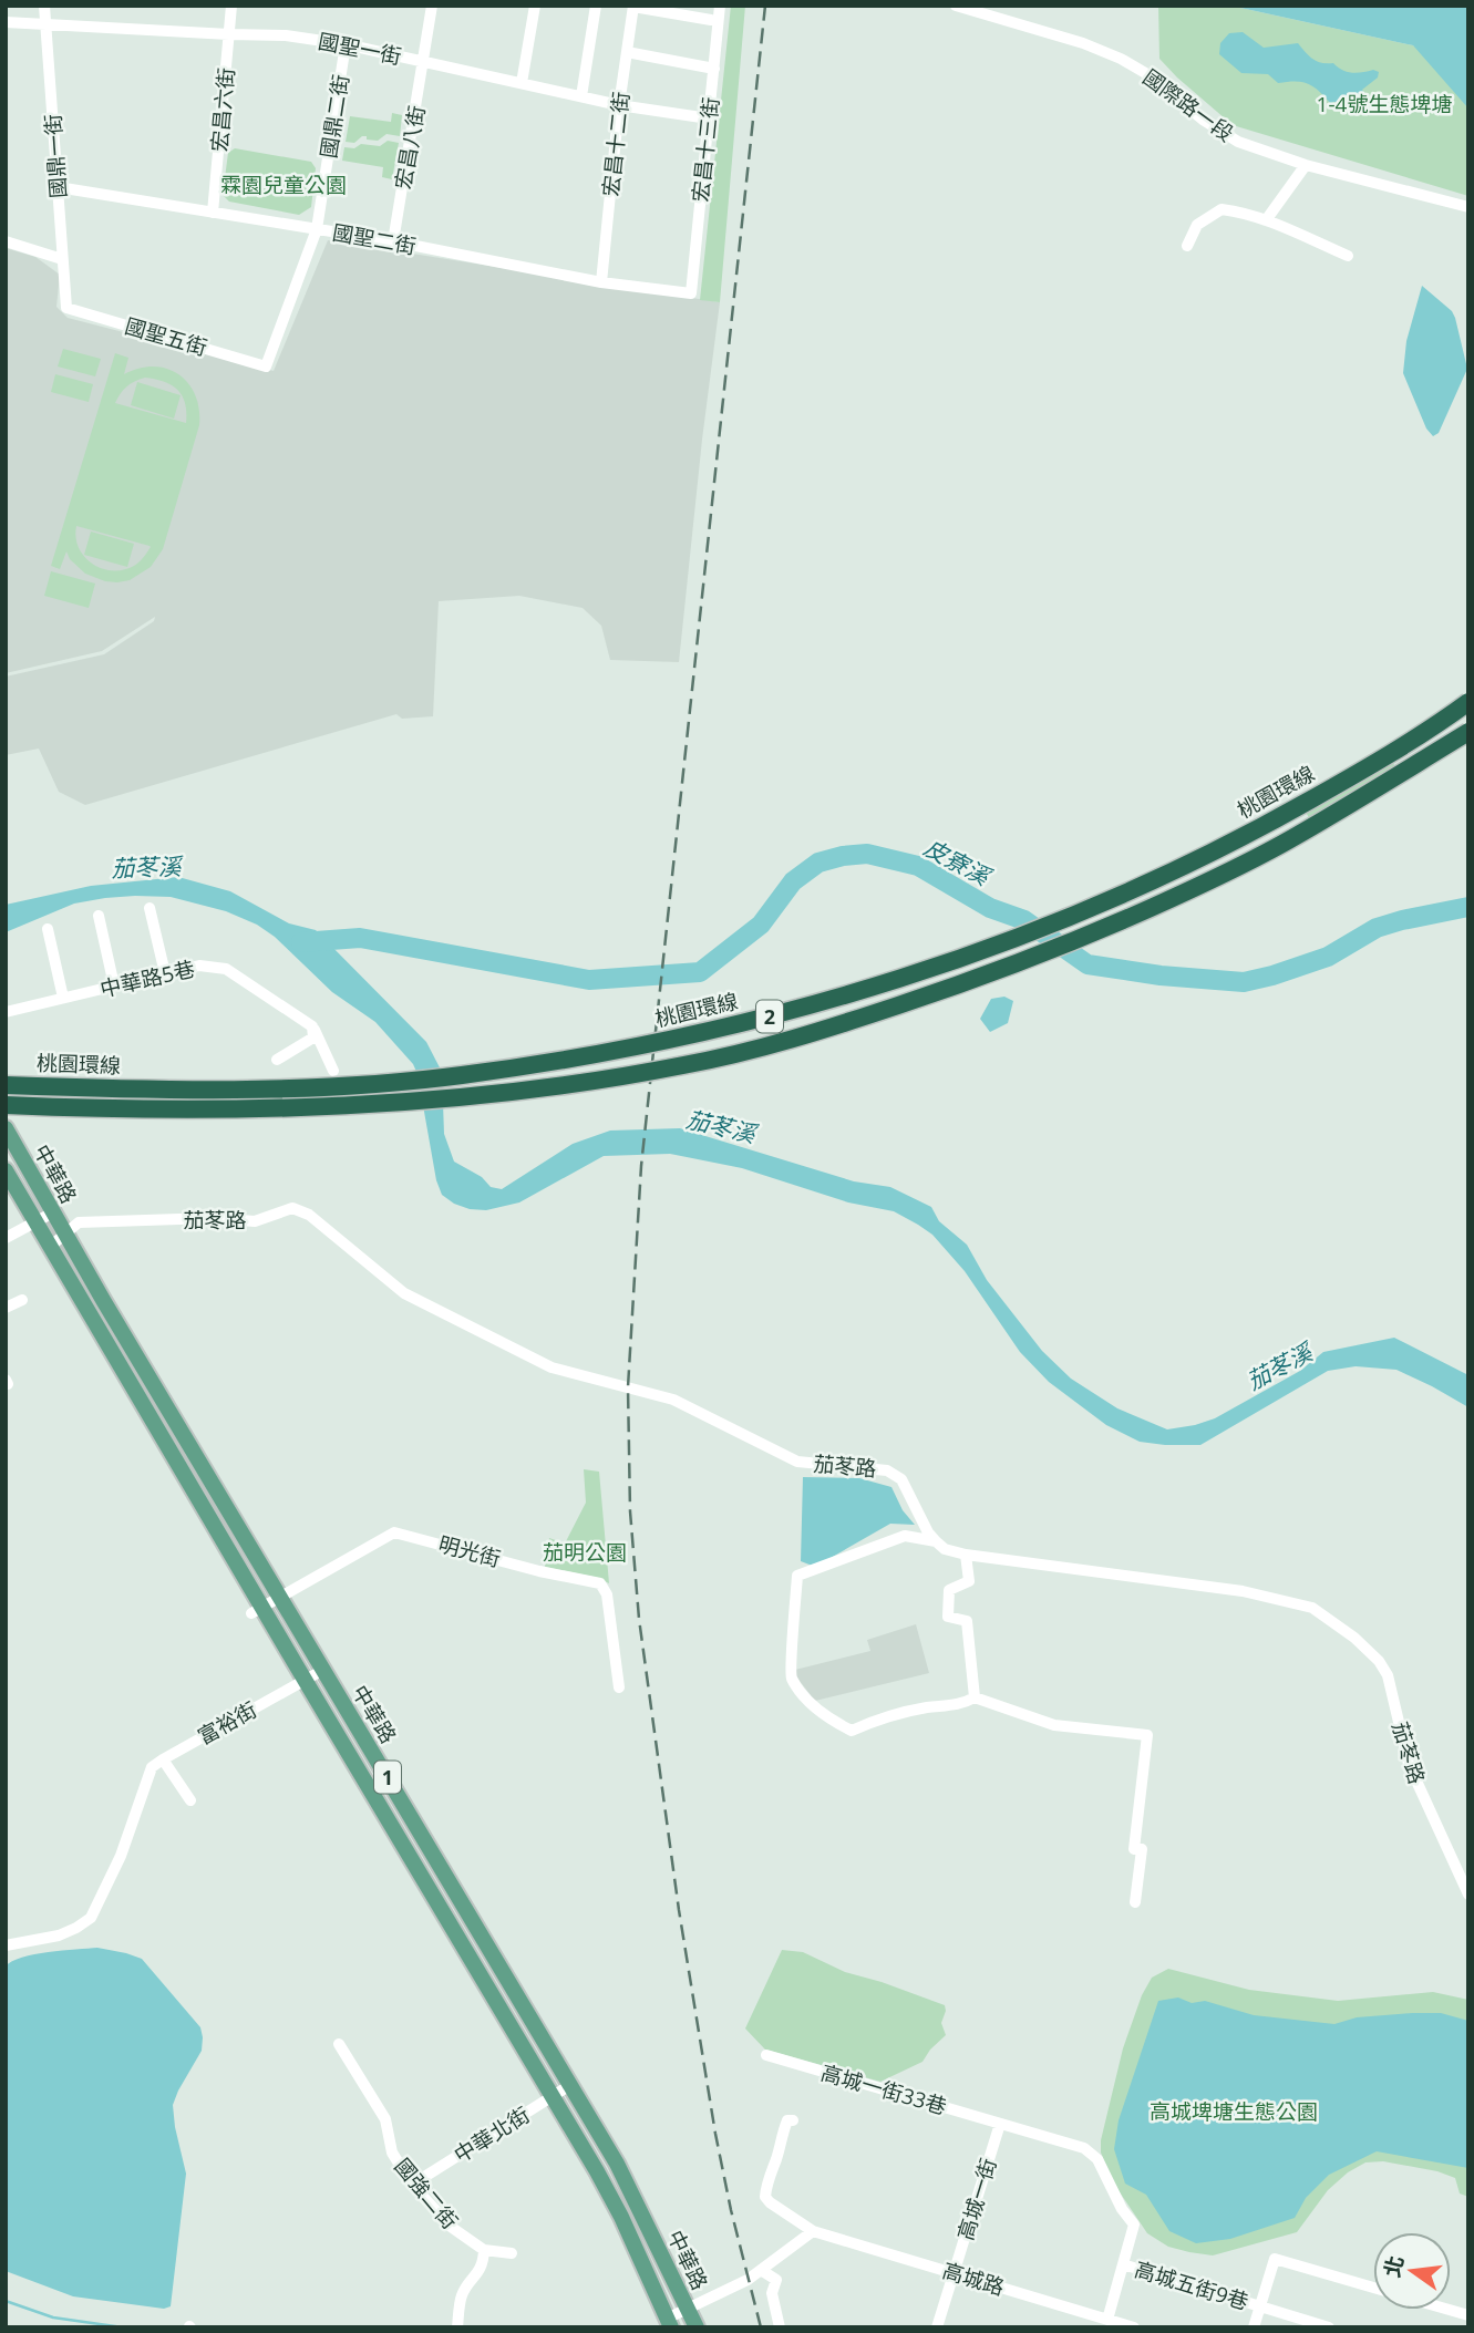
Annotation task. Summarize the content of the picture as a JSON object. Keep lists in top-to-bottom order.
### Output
{
  "streets": {
    "highway": ["桃園環線", "2"],
    "main road": ["中華路", "1"],
    "street": [
      "國聖一街",
      "國際路一段",
      "宏昌六街",
      "國鼎二街",
      "宏昌十二街",
      "宏昌八街",
      "宏昌十三街",
      "國鼎一街",
      "國聖二街",
      "國聖五街",
      "中華路5巷",
      "茄苳路",
      "明光街",
      "富裕街",
      "高城一街33巷",
      "中華北街",
      "國強二街",
      "高城一街",
      "高城路",
      "高城五街9巷"
    ]
  },
  "crossings": [
    ["國聖一街", "宏昌六街"],
    ["國聖一街", "國鼎二街"],
    ["國聖一街", "宏昌十二街"],
    ["國聖一街", "宏昌八街"],
    ["國聖一街", "宏昌十三街"],
    ["國聖一街", "國鼎一街"],
    ["宏昌六街", "國聖二街"],
    ["國鼎二街", "國聖二街"],
    ["國鼎二街", "國聖五街"],
    ["宏昌十二街", "國聖二街"],
    ["宏昌八街", "國聖二街"],
    ["宏昌十三街", "國聖二街"],
    ["國鼎一街", "國聖二街"],
    ["國鼎一街", "國聖五街"],
    ["中華路", "茄苳路"],
    ["中華路", "明光街"],
    ["中華路", "富裕街"],
    ["中華路", "中華北街"],
    ["高城一街33巷", "高城一街"],
    ["高城一街33巷", "高城五街9巷"],
    ["中華北街", "國強二街"],
    ["高城一街", "高城路"]
  ],
  "water": ["皮寮溪", "茄苳溪"],
  "parks": [
    "1-4號生態埤塘",
    "霖園兒童公園",
    "茄明公園",
    "高城埤塘生態公園"
  ],
  "north": "left"
}
